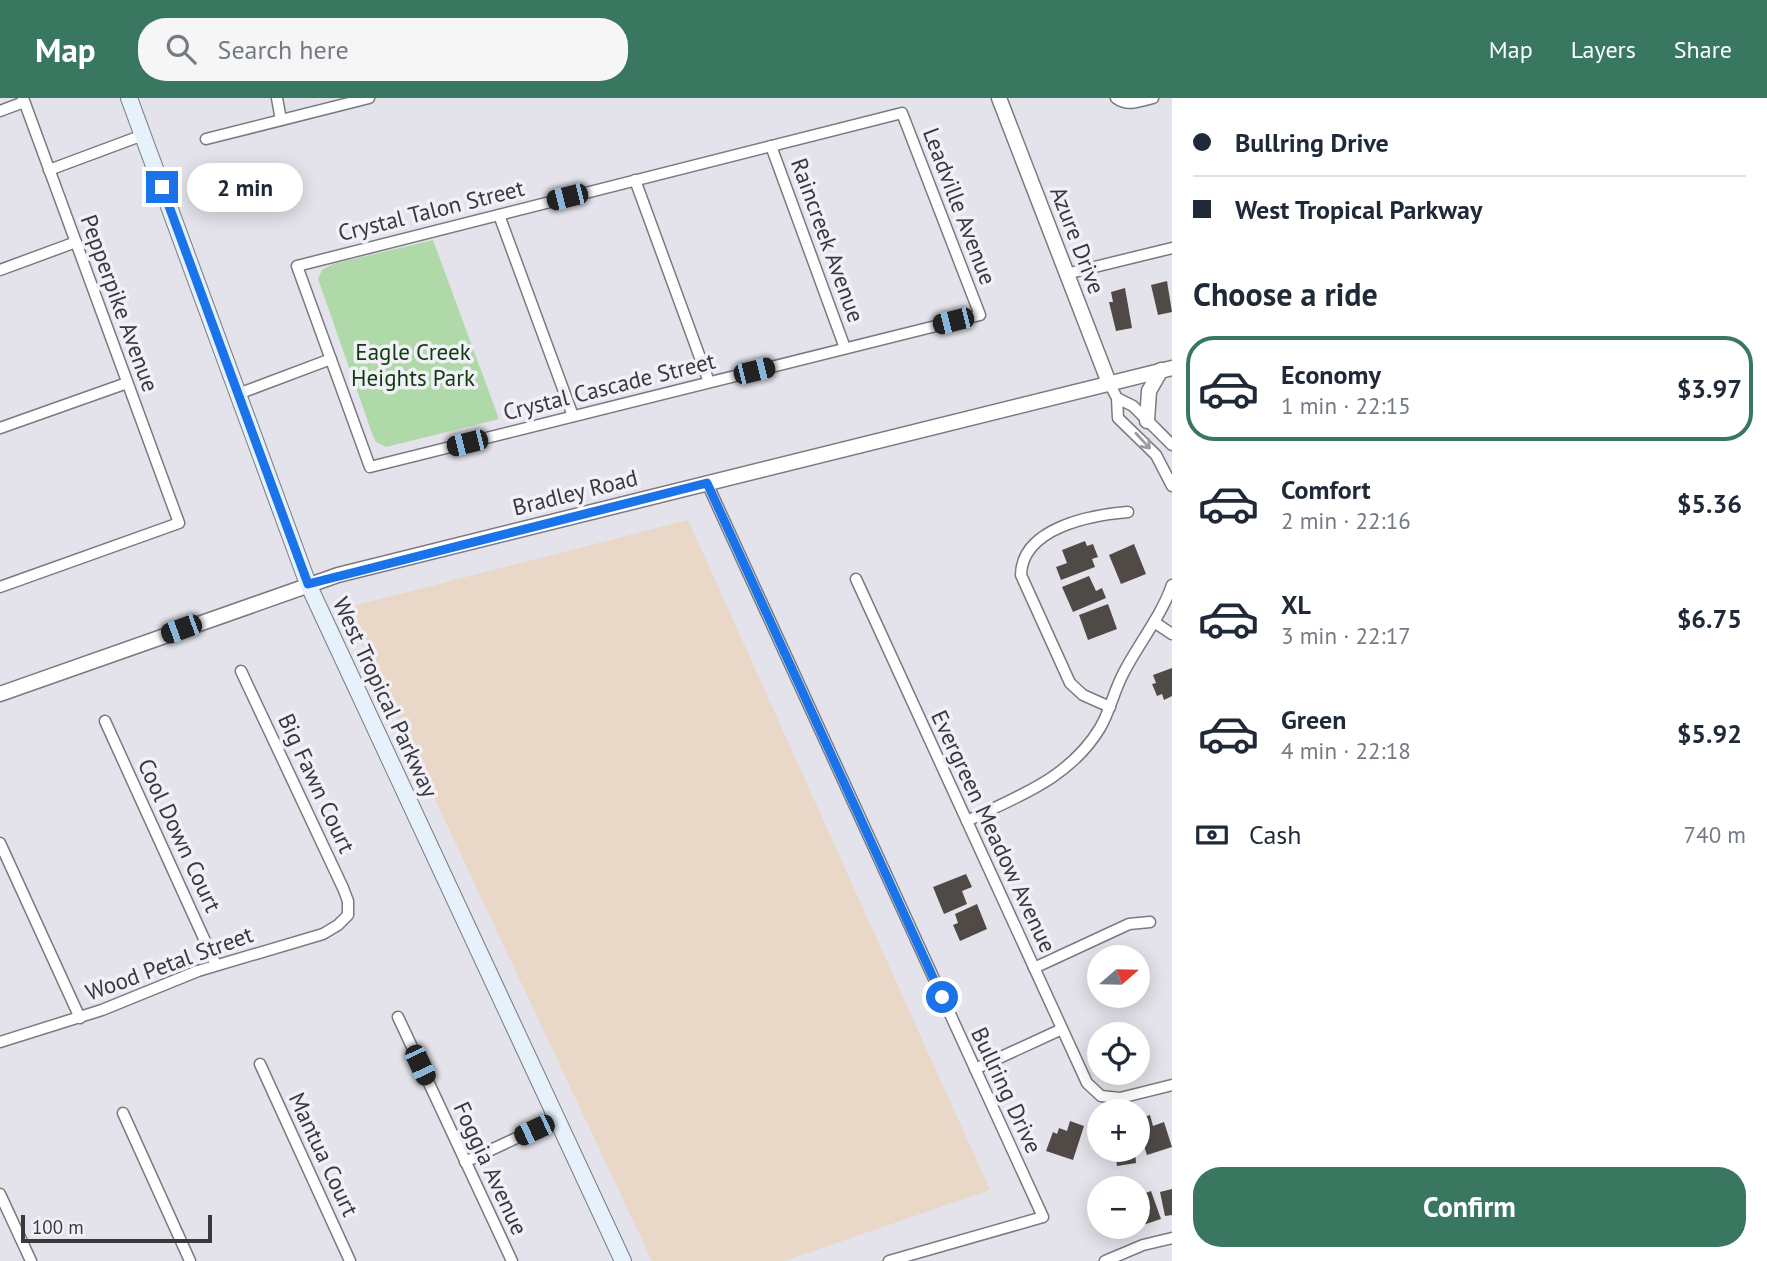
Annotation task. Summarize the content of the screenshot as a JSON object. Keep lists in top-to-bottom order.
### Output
{
  "streets": {
    "main road": ["West Tropical Parkway"],
    "street": [
      "Leadville Avenue",
      "Crystal Talon Street",
      "Raincreek Avenue",
      "Azure Drive",
      "Pepperpike Avenue",
      "Crystal Cascade Street",
      "Bradley Road",
      "Big Fawn Court",
      "Evergreen Meadow Avenue",
      "Cool Down Court",
      "Wood Petal Street",
      "Bullring Drive",
      "Mantua Court",
      "Foggia Avenue"
    ]
  },
  "crossings": [
    ["Leadville Avenue", "Crystal Talon Street"],
    ["Leadville Avenue", "Crystal Cascade Street"],
    ["Crystal Talon Street", "Raincreek Avenue"],
    ["Crystal Talon Street", "Crystal Cascade Street"],
    ["Raincreek Avenue", "Crystal Cascade Street"],
    ["Azure Drive", "Bradley Road"],
    ["Bradley Road", "West Tropical Parkway"],
    ["Bradley Road", "Bullring Drive"],
    ["Big Fawn Court", "Wood Petal Street"],
    ["Cool Down Court", "Wood Petal Street"]
  ],
  "parks": ["Eagle Creek Heights Park"],
  "scale_bar": "100 m",
  "north": "right",
  "page": {
    "header": "Map",
    "search": "Search here",
    "nav": ["Map", "Layers", "Share"],
    "banner": ["Bullring Drive", "West Tropical Parkway"],
    "bubble": "2 min",
    "heading": "Choose a ride",
    "list": [
      {
        "name": "Economy",
        "note": "1 min · 22:15",
        "value": "$3.97"
      },
      {
        "name": "Comfort",
        "note": "2 min · 22:16",
        "value": "$5.36"
      },
      {
        "name": "XL",
        "note": "3 min · 22:17",
        "value": "$6.75"
      },
      {
        "name": "Green",
        "note": "4 min · 22:18",
        "value": "$5.92"
      }
    ],
    "pay": ["Cash", "740 m"],
    "map_buttons": ["+", "−"],
    "buttons": "Confirm",
    "scale": "100 m"
  }
}
